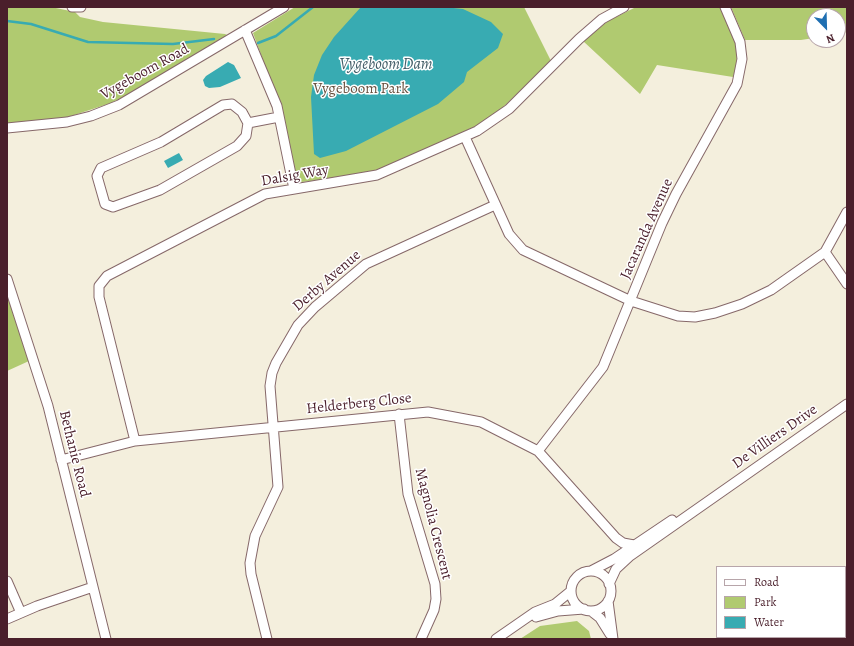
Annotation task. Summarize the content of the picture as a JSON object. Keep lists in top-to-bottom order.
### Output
{
  "streets": {
    "street": [
      "Vygeboom Road",
      "Dalsig Way",
      "Jacaranda Avenue",
      "Derby Avenue",
      "Helderberg Close",
      "De Villiers Drive",
      "Bethanie Road",
      "Magnolia Crescent"
    ]
  },
  "crossings": [
    ["Dalsig Way", "Helderberg Close"],
    ["Jacaranda Avenue", "Helderberg Close"],
    ["Derby Avenue", "Helderberg Close"],
    ["Helderberg Close", "De Villiers Drive"],
    ["Helderberg Close", "Bethanie Road"],
    ["Helderberg Close", "Magnolia Crescent"]
  ],
  "water": ["Vygeboom Dam"],
  "parks": ["Vygeboom Park"],
  "legend": ["Road", "Park", "Water"],
  "north": "bottom right"
}
